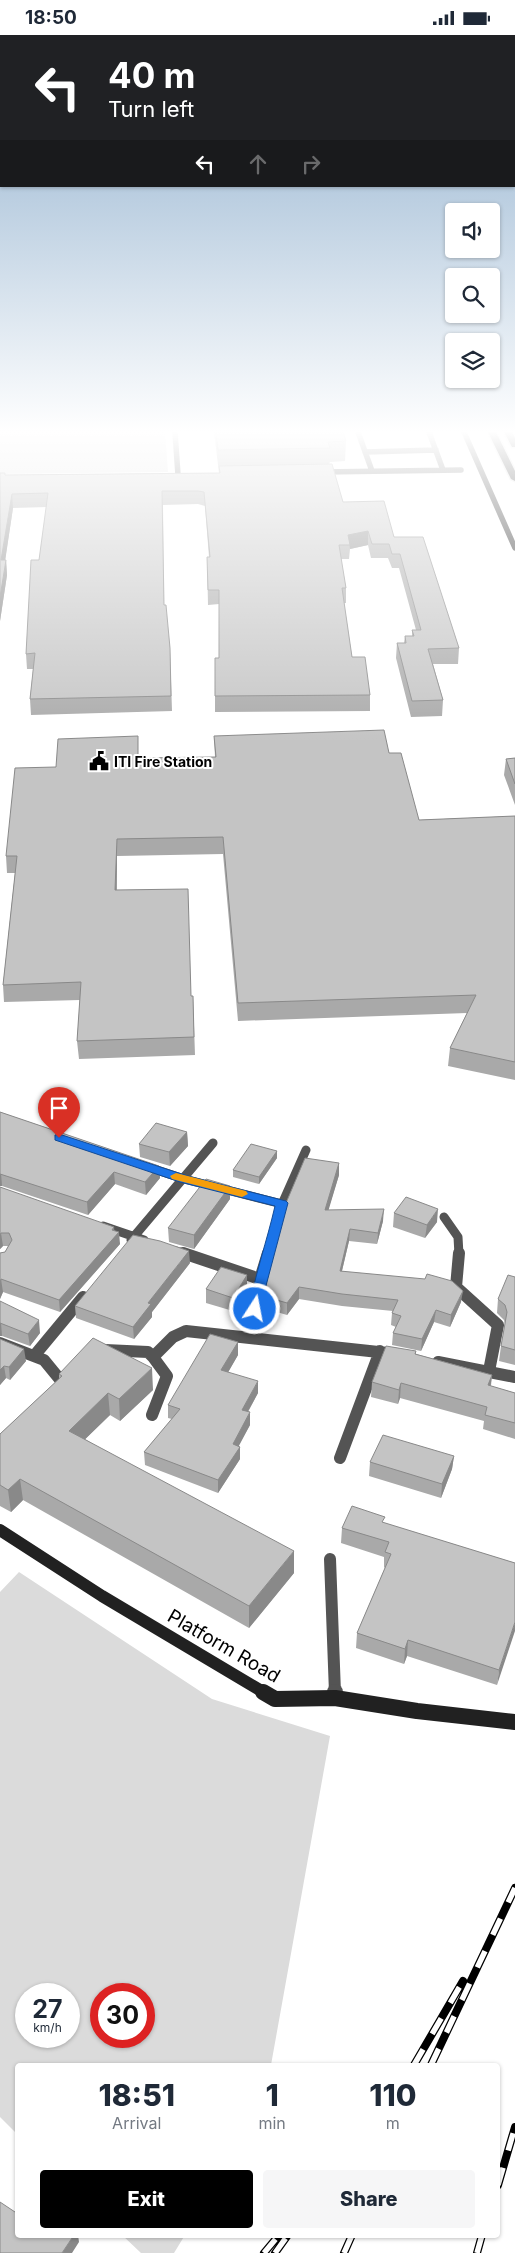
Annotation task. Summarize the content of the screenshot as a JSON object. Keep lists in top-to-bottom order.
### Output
{
  "streets": {
    "street": ["Platform Road"]
  },
  "places": {
    "public building": ["ITI Fire Station"]
  },
  "page": {
    "status": "18:50",
    "turn": ["40 m", "Turn left"],
    "speed": "27 km/h",
    "limit": "30",
    "eta": [
      "18:51",
      "Arrival",
      "1",
      "min",
      "110",
      "m"
    ],
    "buttons": ["Exit", "Share"]
  }
}
